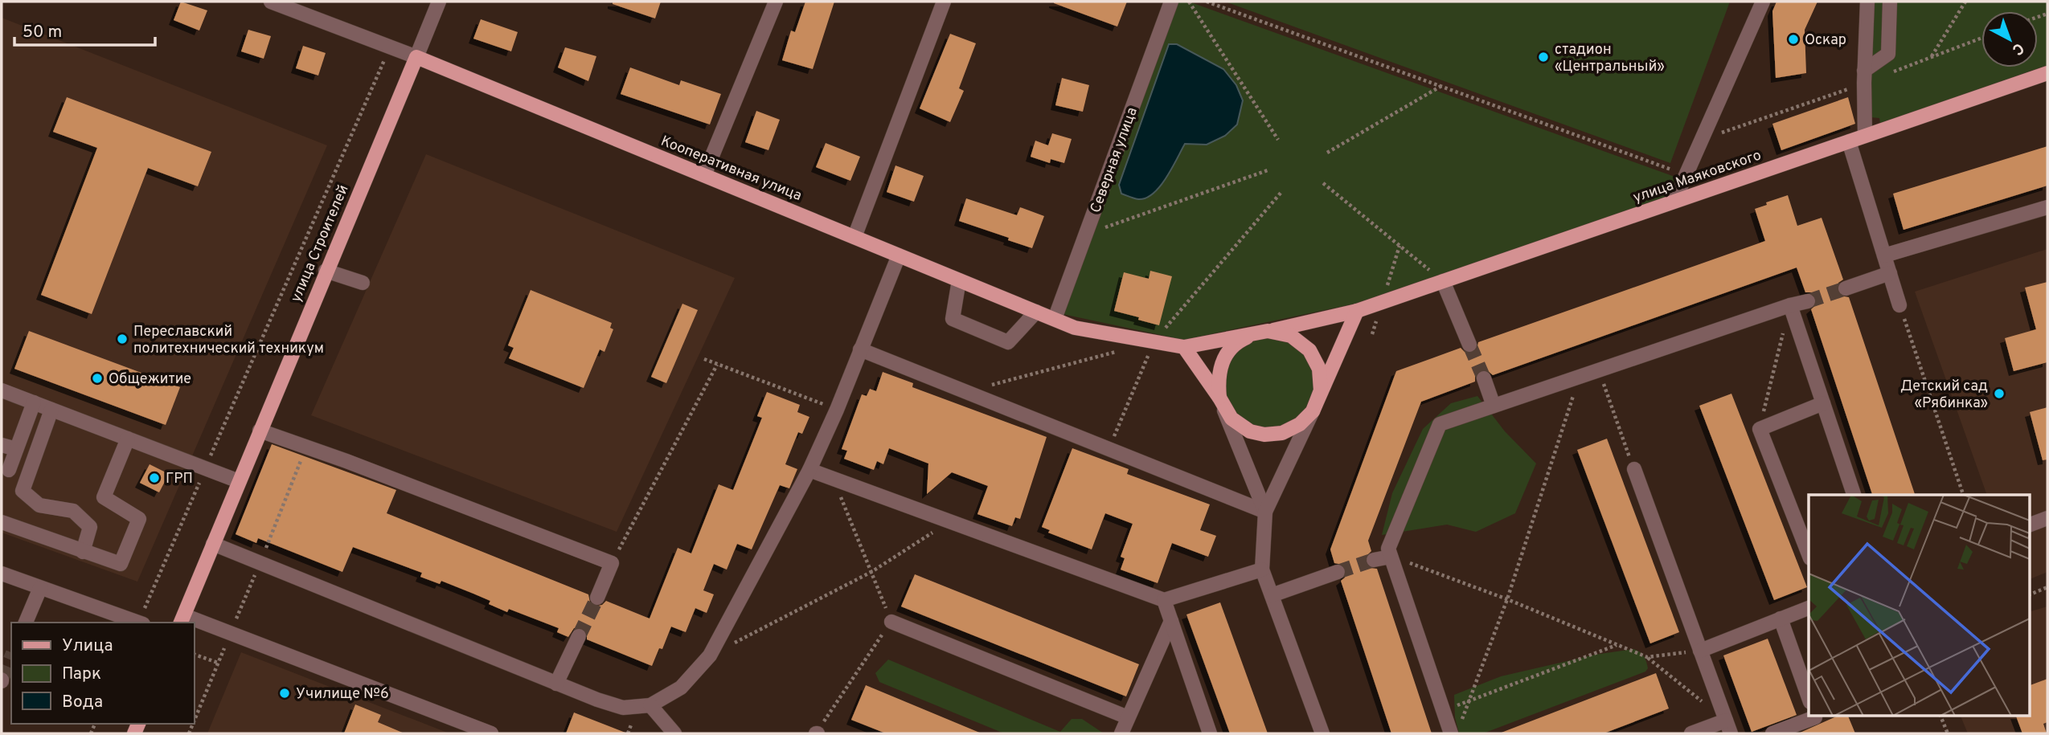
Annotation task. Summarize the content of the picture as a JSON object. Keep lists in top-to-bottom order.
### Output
{
  "streets": {
    "main road": ["Кооперативная улица", "улица Маяковского", "улица Строителей"],
    "street": ["Северная улица"]
  },
  "crossings": [
    ["Северная улица", "Кооперативная улица"],
    ["Кооперативная улица", "улица Строителей"]
  ],
  "places": [
    "Оскар",
    "стадион «Центральный»",
    "Переславский политехнический техникум",
    "Общежитие",
    "Детский сад «Рябинка»",
    "ГРП",
    "Училище №6"
  ],
  "legend": ["Улица", "Парк", "Вода"],
  "scale_bar": "50 m",
  "north": "bottom right"
}
